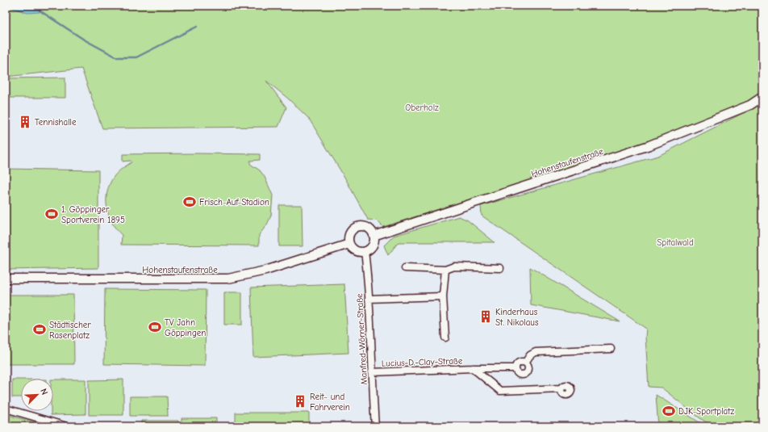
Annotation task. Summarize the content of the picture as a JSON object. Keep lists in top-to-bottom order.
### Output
{
  "streets": {
    "main road": ["Hohenstaufenstraße"],
    "street": ["Manfred-Wörner-Straße", "Lucius-D.-Clay-Straße"]
  },
  "crossings": [
    ["Hohenstaufenstraße", "Manfred-Wörner-Straße"],
    ["Manfred-Wörner-Straße", "Lucius-D.-Clay-Straße"]
  ],
  "parks": ["Oberholz", "Spitalwald"],
  "places": {
    "building": ["Tennishalle", "Kinderhaus St. Nikolaus", "Reit- und Fahrverein"],
    "sports": [
      "Frisch-Auf-Stadion",
      "1. Göppinger Sportverein 1895",
      "TV Jahn Göppingen",
      "Städtischer Rasenplatz",
      "DJK-Sportplatz"
    ]
  },
  "north": "top right"
}
